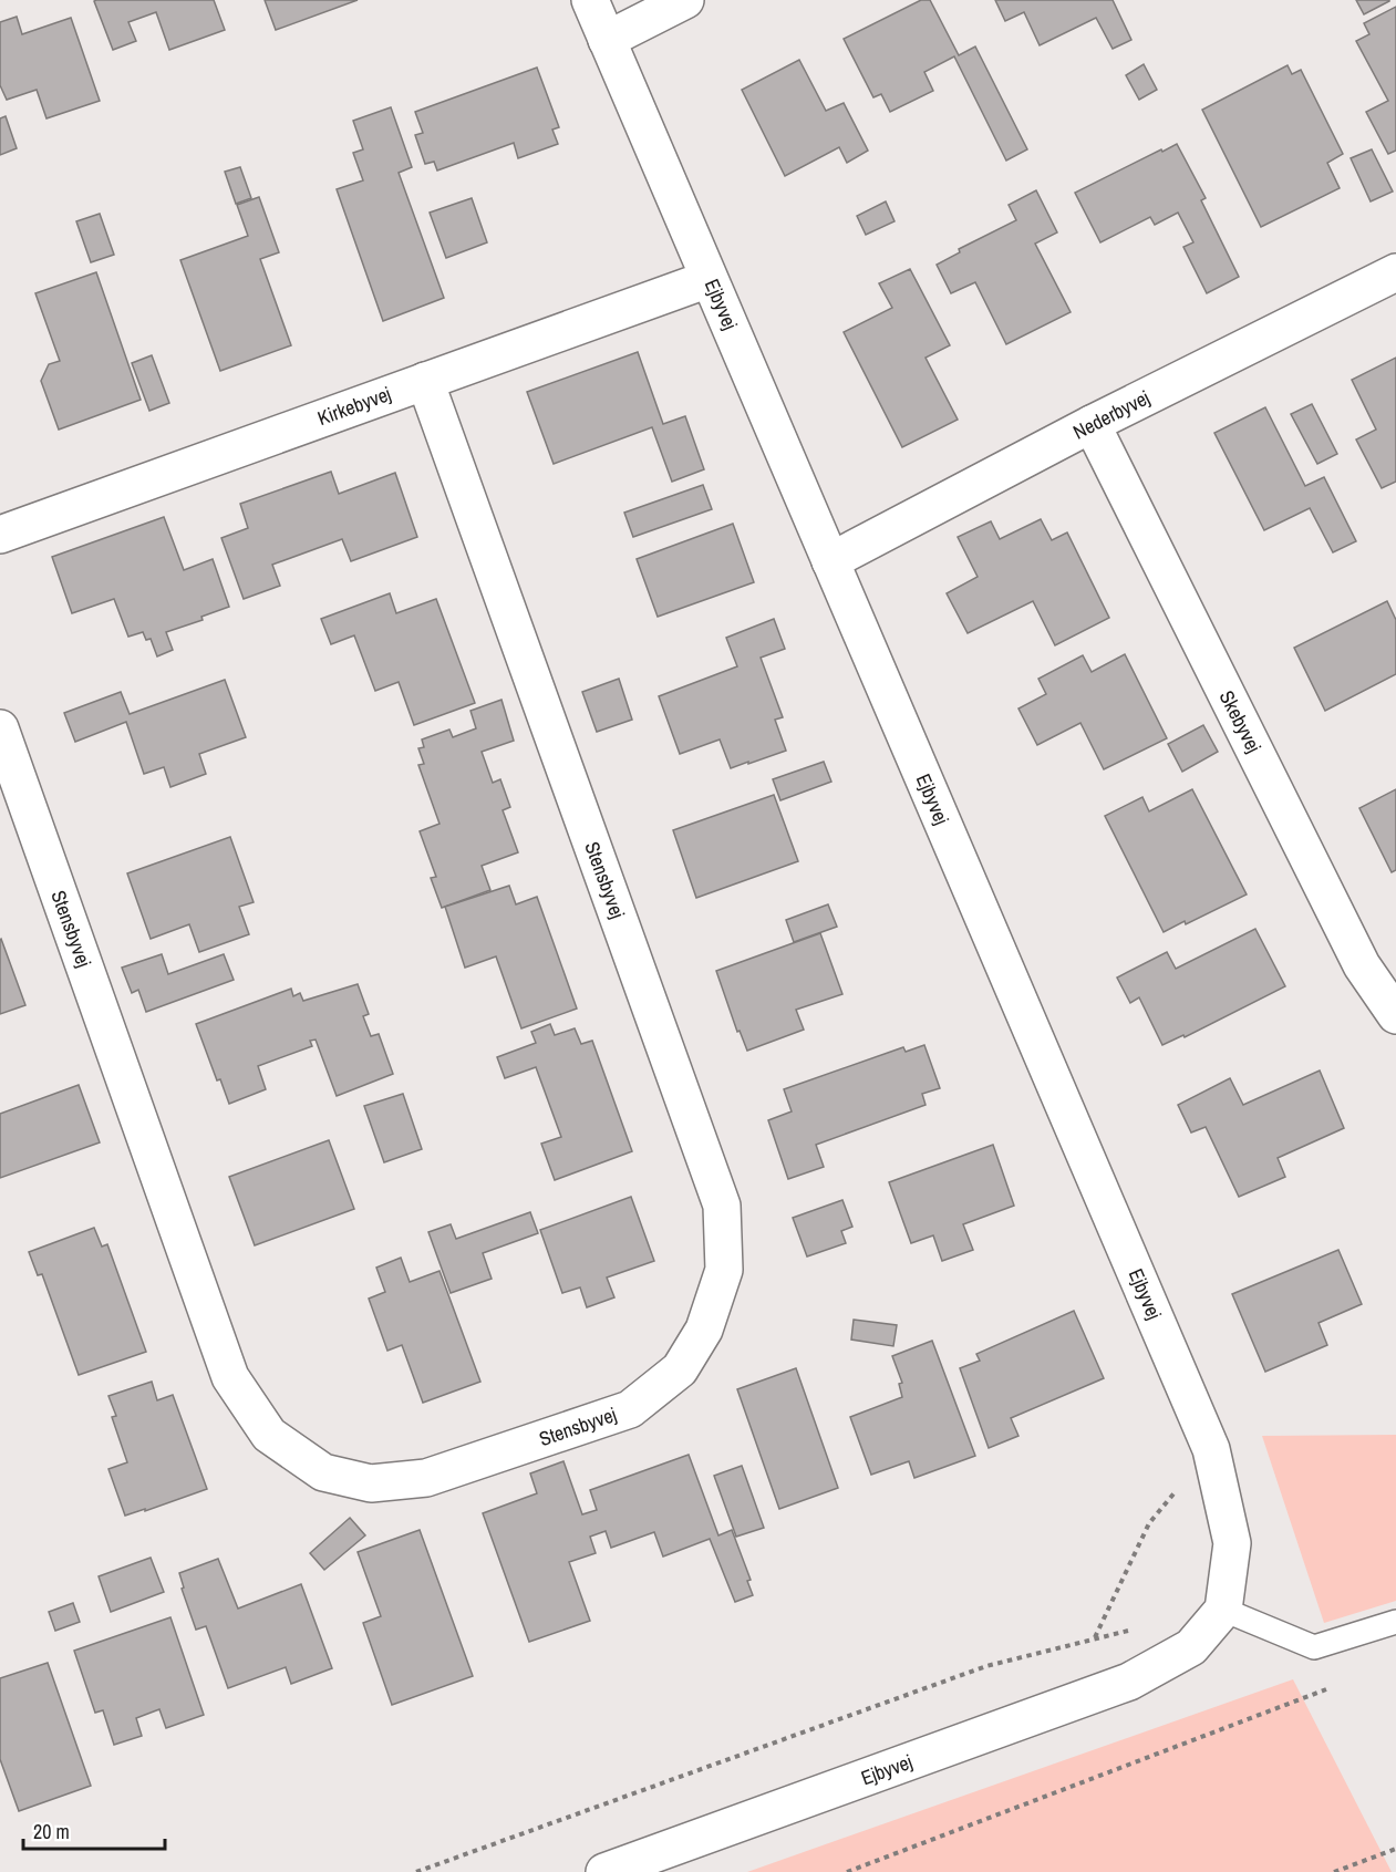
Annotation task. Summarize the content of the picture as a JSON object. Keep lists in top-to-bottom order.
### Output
{
  "streets": {
    "street": [
      "Ejbyvej",
      "Kirkebyvej",
      "Nederbyvej",
      "Skebyvej",
      "Stensbyvej"
    ]
  },
  "crossings": [
    ["Ejbyvej", "Kirkebyvej"],
    ["Ejbyvej", "Nederbyvej"],
    ["Kirkebyvej", "Stensbyvej"],
    ["Nederbyvej", "Skebyvej"]
  ],
  "scale_bar": "20 m"
}
